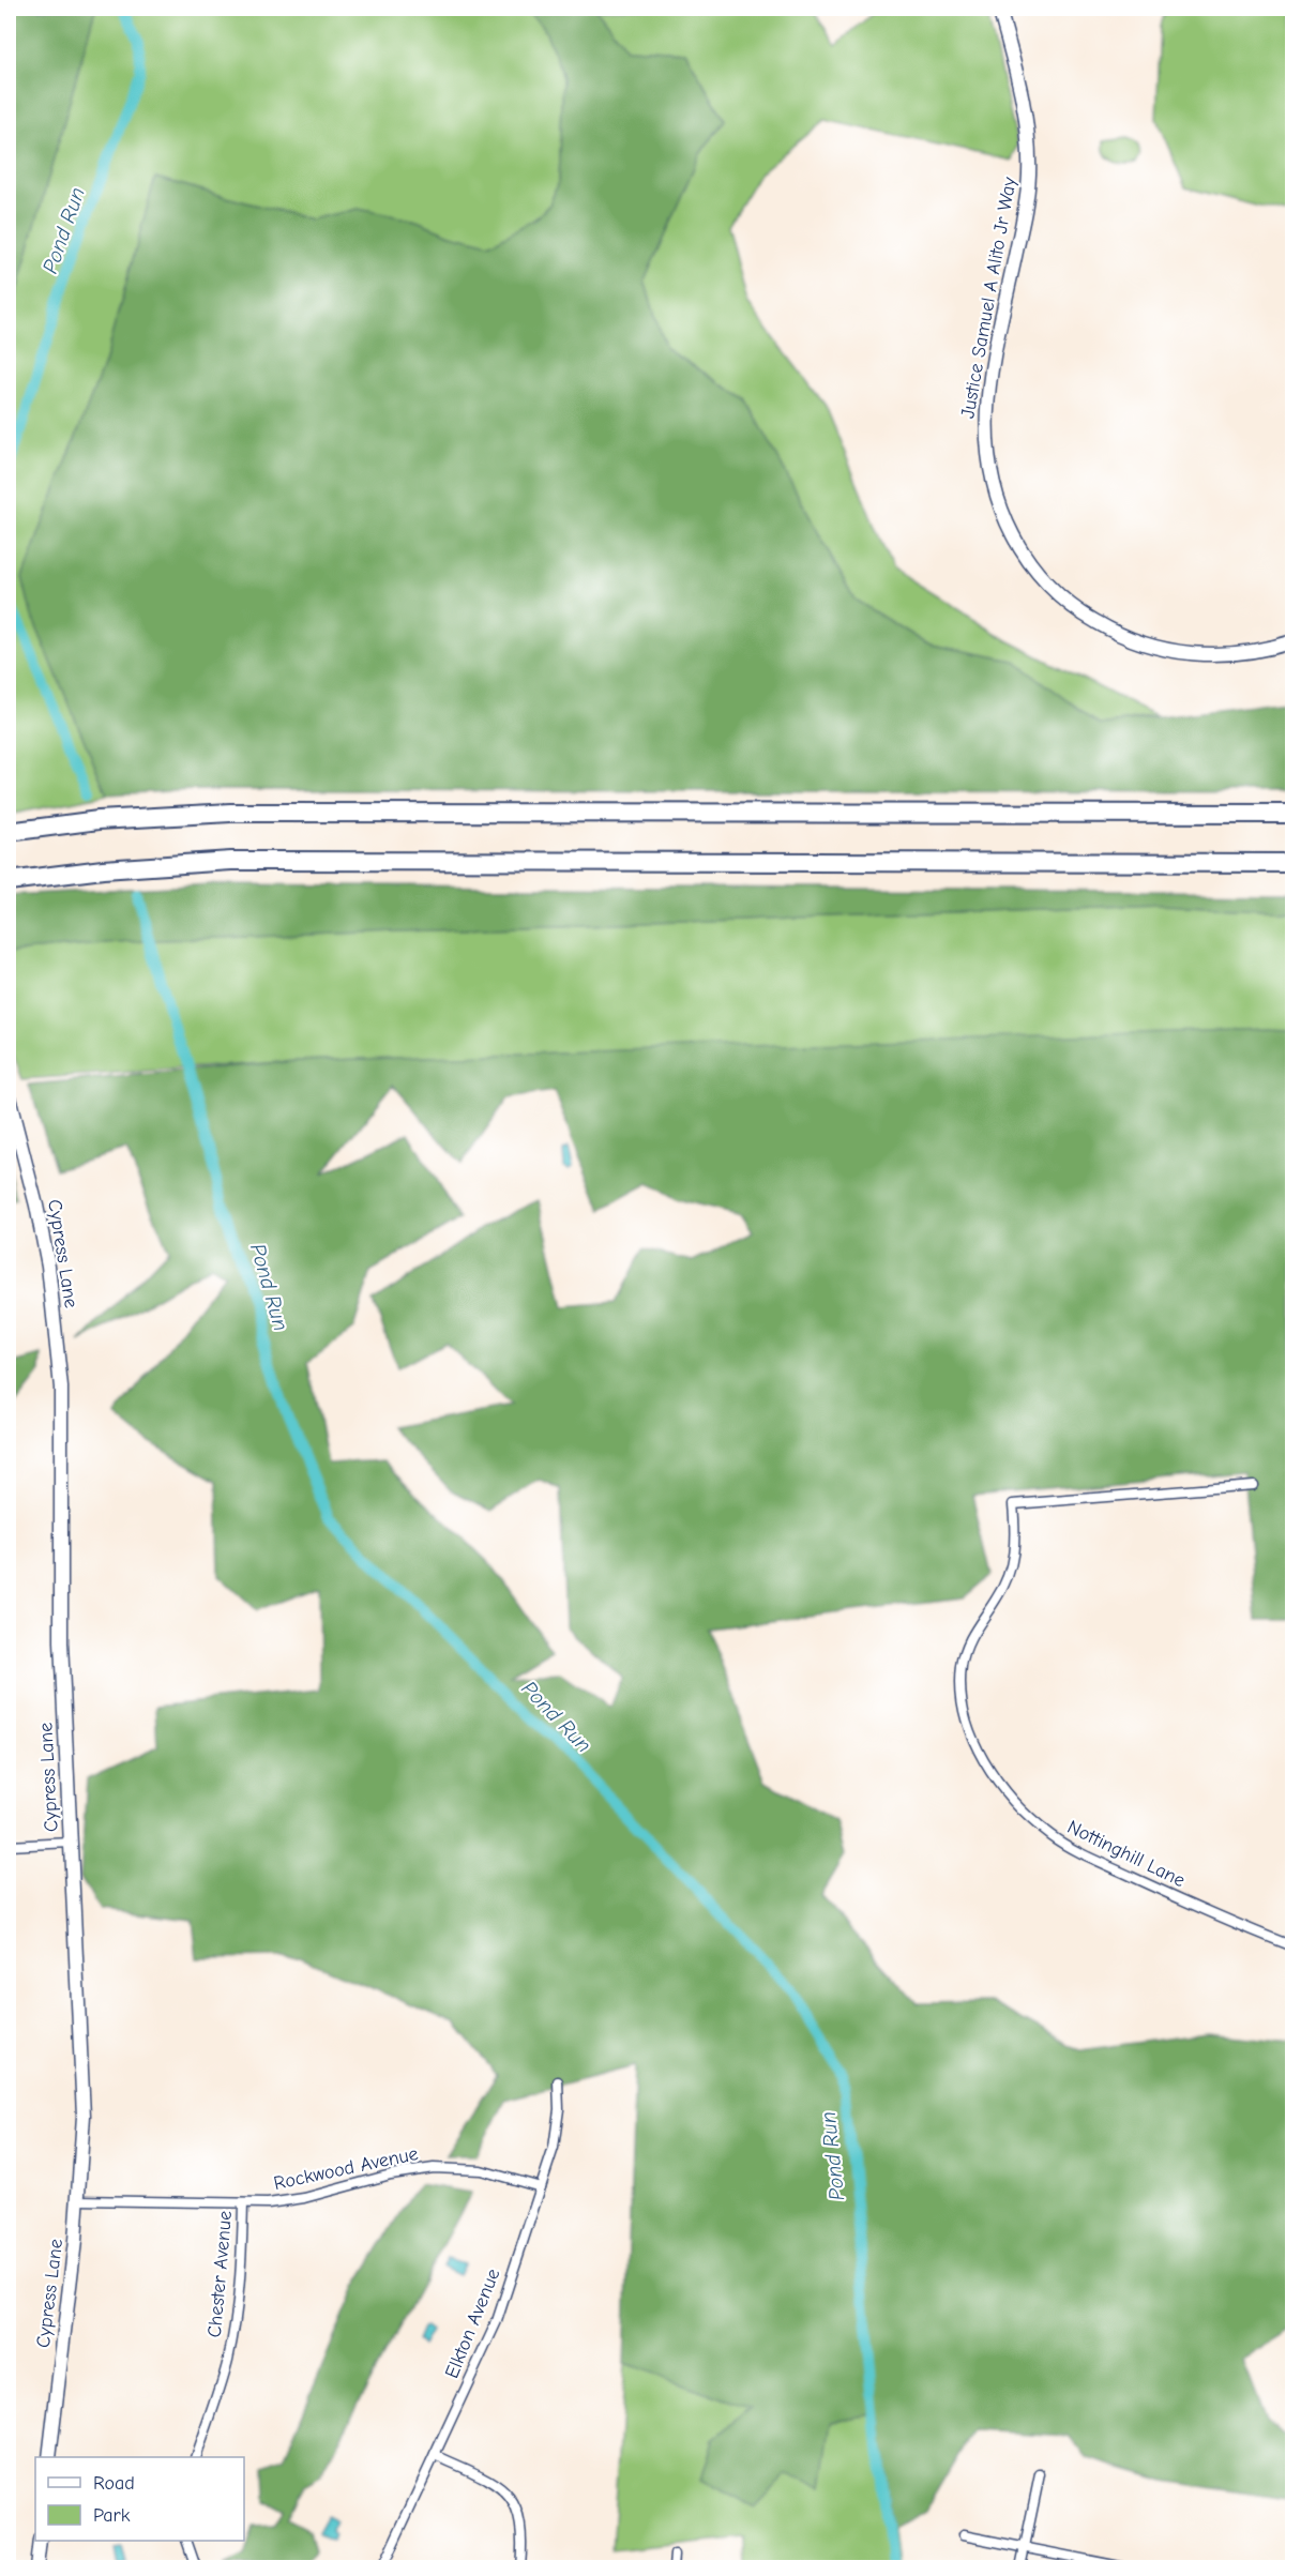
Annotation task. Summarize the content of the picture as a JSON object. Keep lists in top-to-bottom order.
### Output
{
  "streets": {
    "street": [
      "Justice Samuel A Alito Jr Way",
      "Cypress Lane",
      "Nottinghill Lane",
      "Rockwood Avenue",
      "Chester Avenue",
      "Elkton Avenue"
    ]
  },
  "crossings": [
    ["Cypress Lane", "Rockwood Avenue"],
    ["Rockwood Avenue", "Chester Avenue"],
    ["Rockwood Avenue", "Elkton Avenue"]
  ],
  "water": ["Pond Run"],
  "legend": ["Road", "Park"]
}
